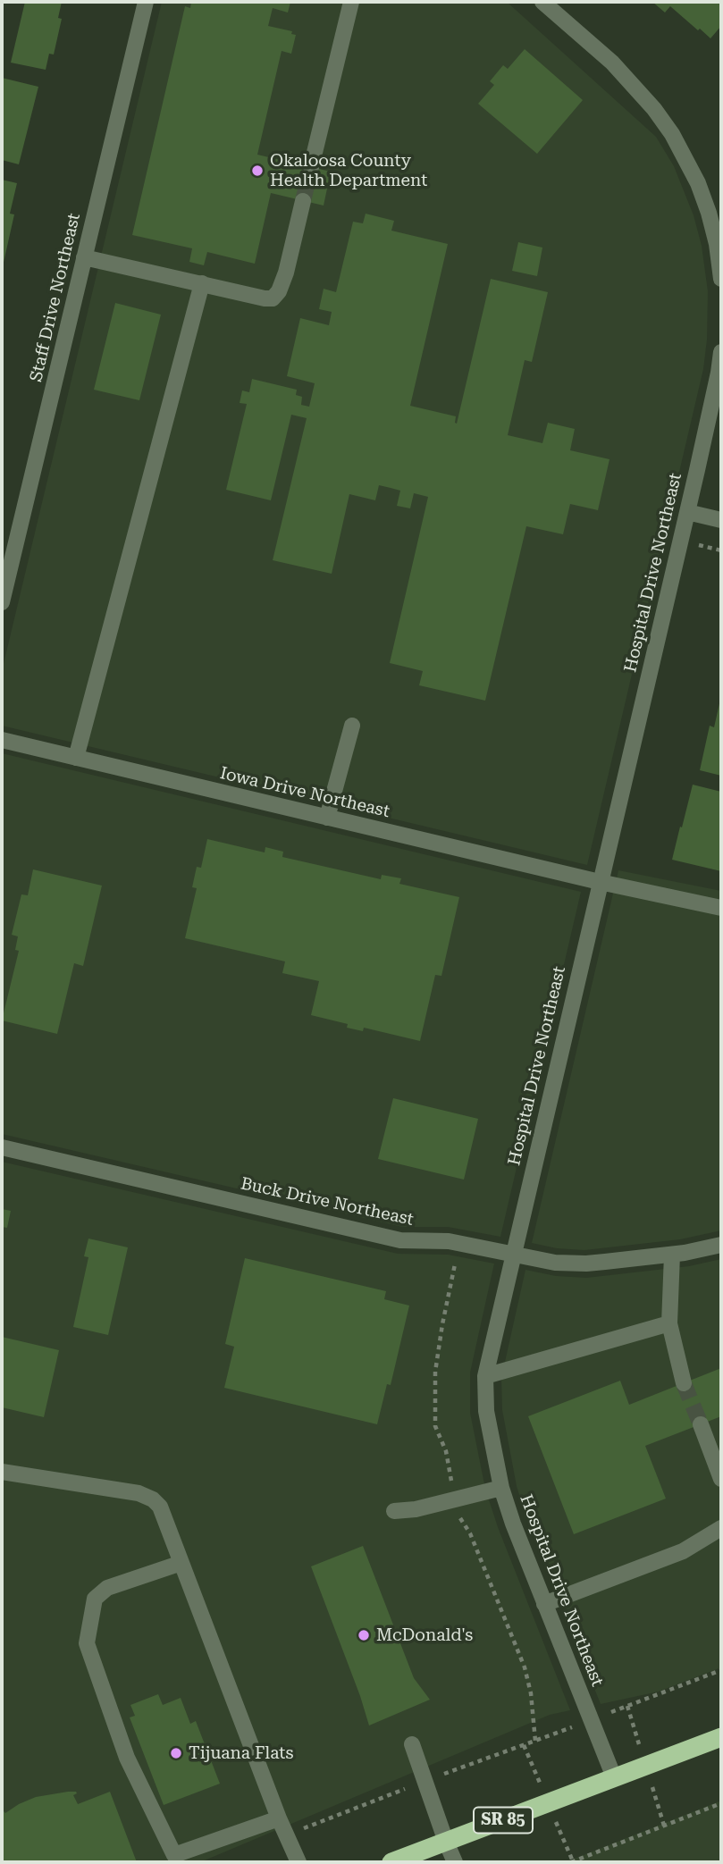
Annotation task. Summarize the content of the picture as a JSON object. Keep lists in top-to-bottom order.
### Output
{
  "streets": {
    "highway": ["SR 85"],
    "street": [
      "Staff Drive Northeast",
      "Hospital Drive Northeast",
      "Iowa Drive Northeast",
      "Buck Drive Northeast"
    ]
  },
  "crossings": [
    ["Hospital Drive Northeast", "Iowa Drive Northeast"],
    ["Hospital Drive Northeast", "Buck Drive Northeast"],
    ["Hospital Drive Northeast", "SR 85"]
  ],
  "places": ["Okaloosa County Health Department", "McDonald's", "Tijuana Flats"]
}
